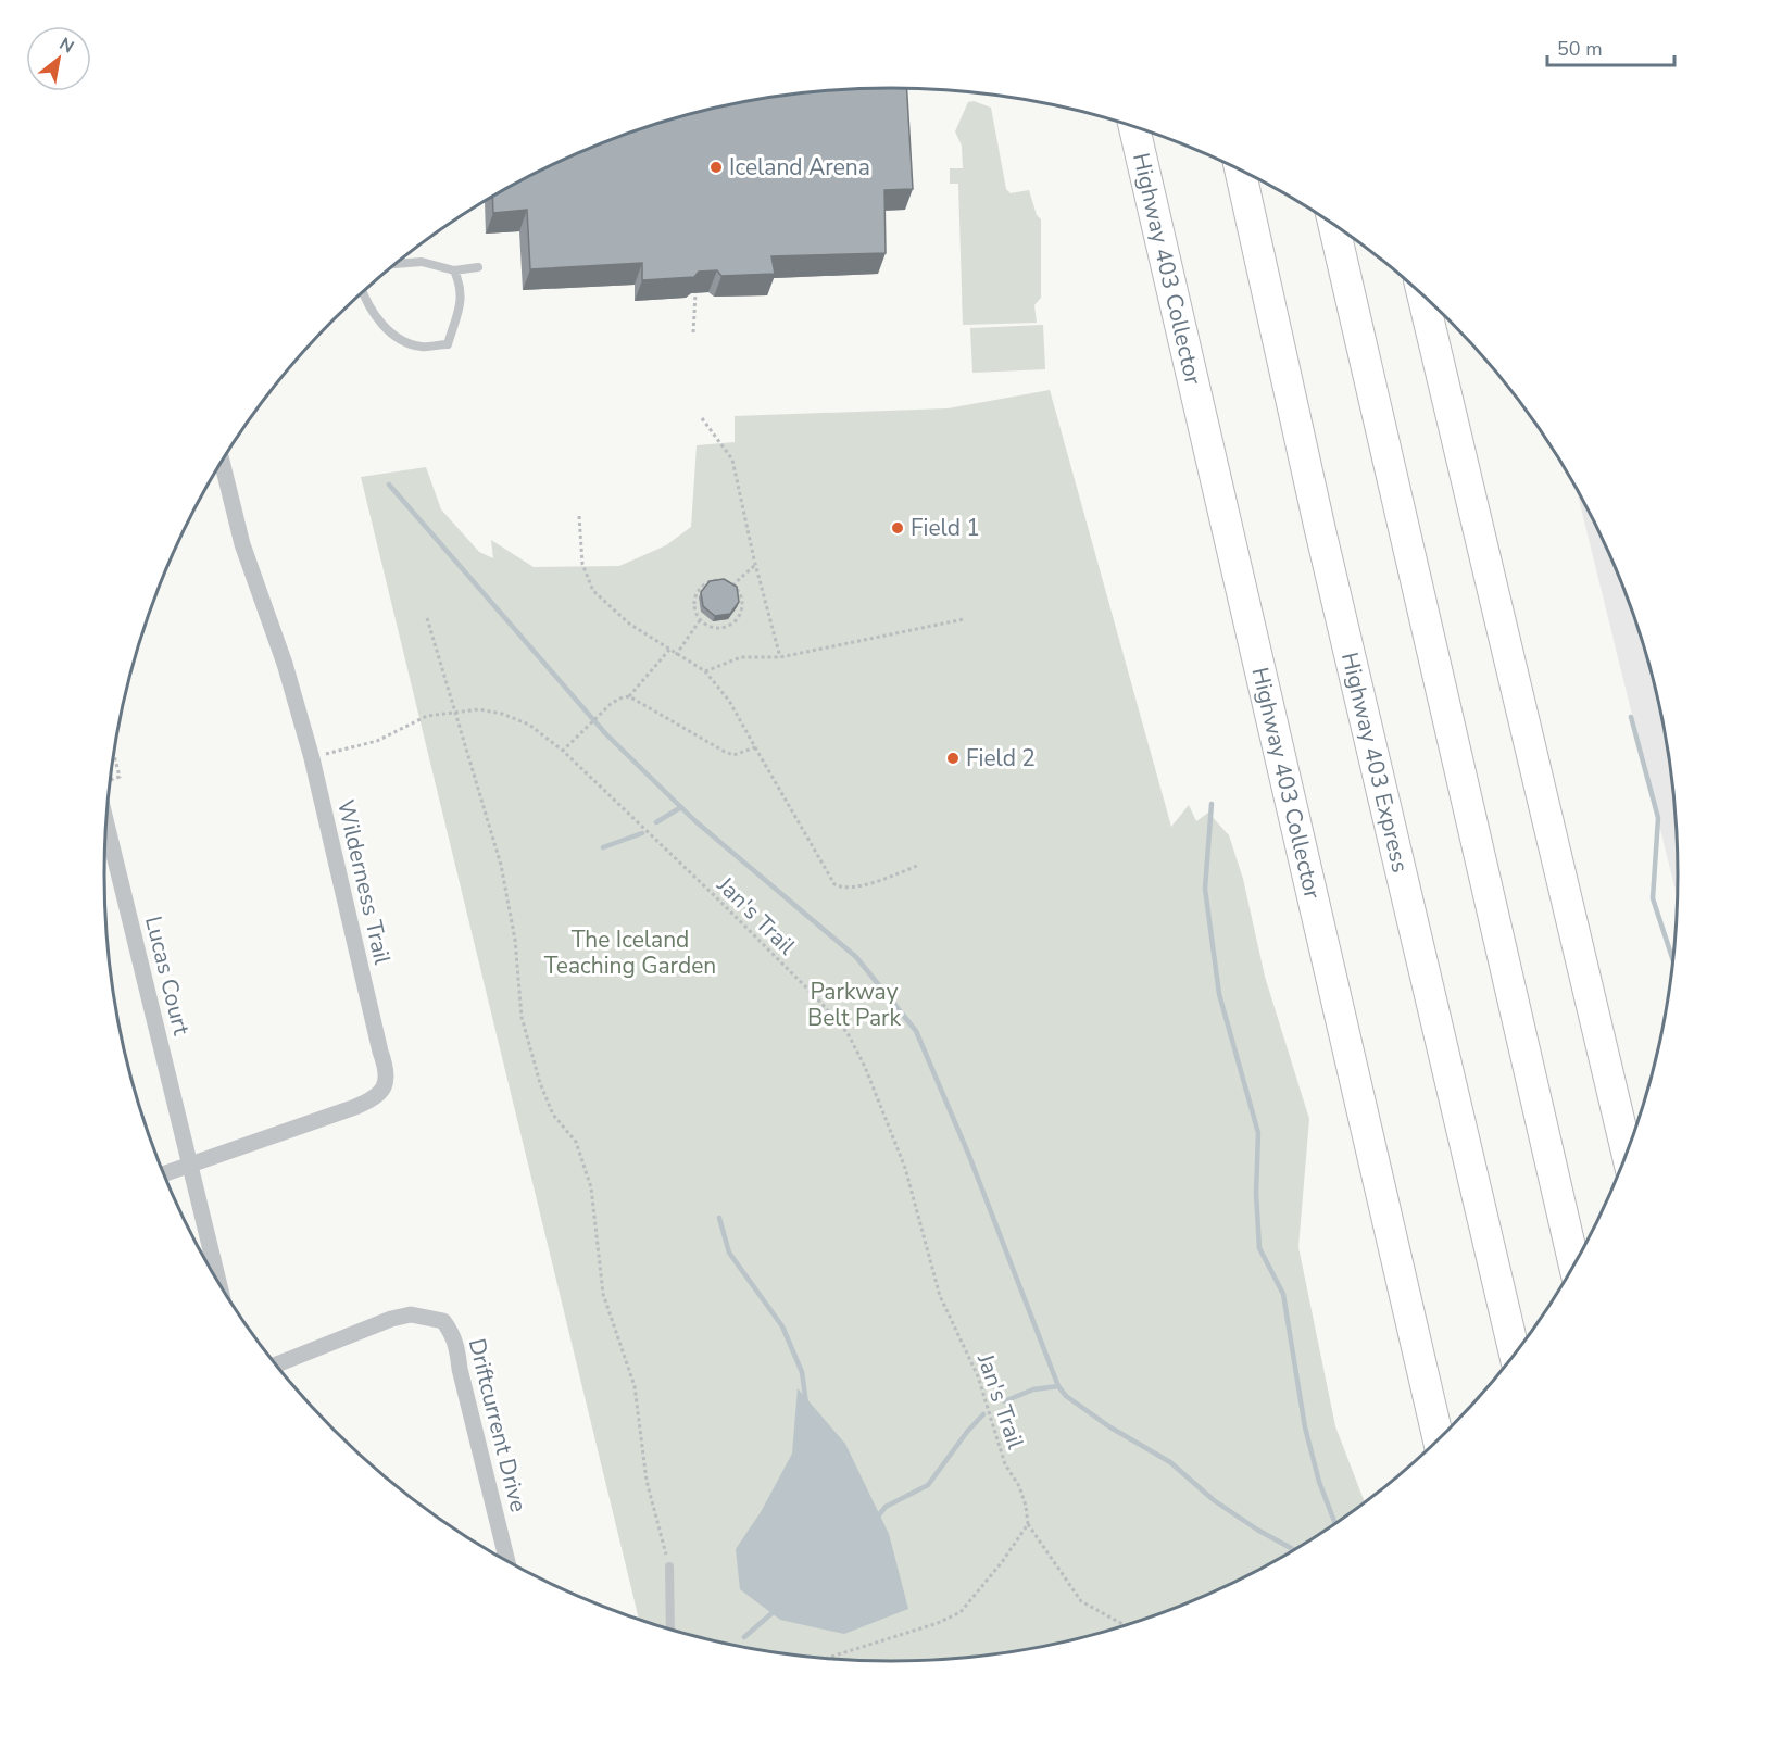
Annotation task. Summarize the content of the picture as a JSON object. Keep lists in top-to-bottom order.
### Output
{
  "streets": {
    "highway": ["Highway 403 Collector", "Highway 403 Express"],
    "street": ["Wilderness Trail", "Lucas Court", "Driftcurrent Drive"],
    "path": ["Jan's Trail"]
  },
  "crossings": [
    ["Wilderness Trail", "Jan's Trail"],
    ["Wilderness Trail", "Lucas Court"]
  ],
  "parks": ["The Iceland Teaching Garden", "Parkway Belt Park"],
  "places": ["Iceland Arena", "Field 1", "Field 2"],
  "scale_bar": "50 m",
  "north": "top right"
}
